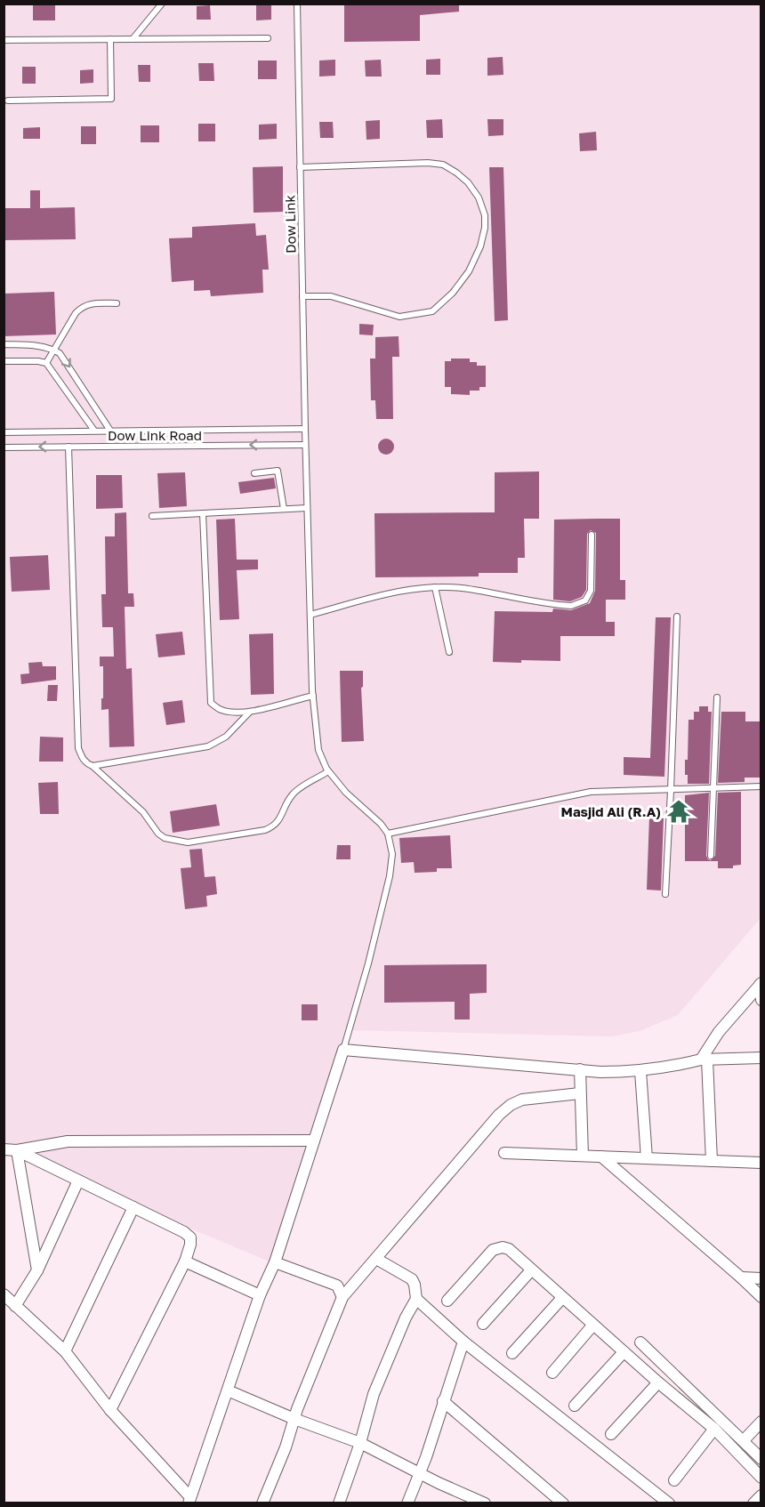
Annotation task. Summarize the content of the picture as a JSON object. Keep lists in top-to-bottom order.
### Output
{
  "streets": {
    "lane": ["Dow Link", "Dow Link Road"]
  },
  "crossings": [
    ["Dow Link", "Dow Link Road"]
  ],
  "places": {
    "temple": ["Masjid Ali (R.A)"]
  }
}
